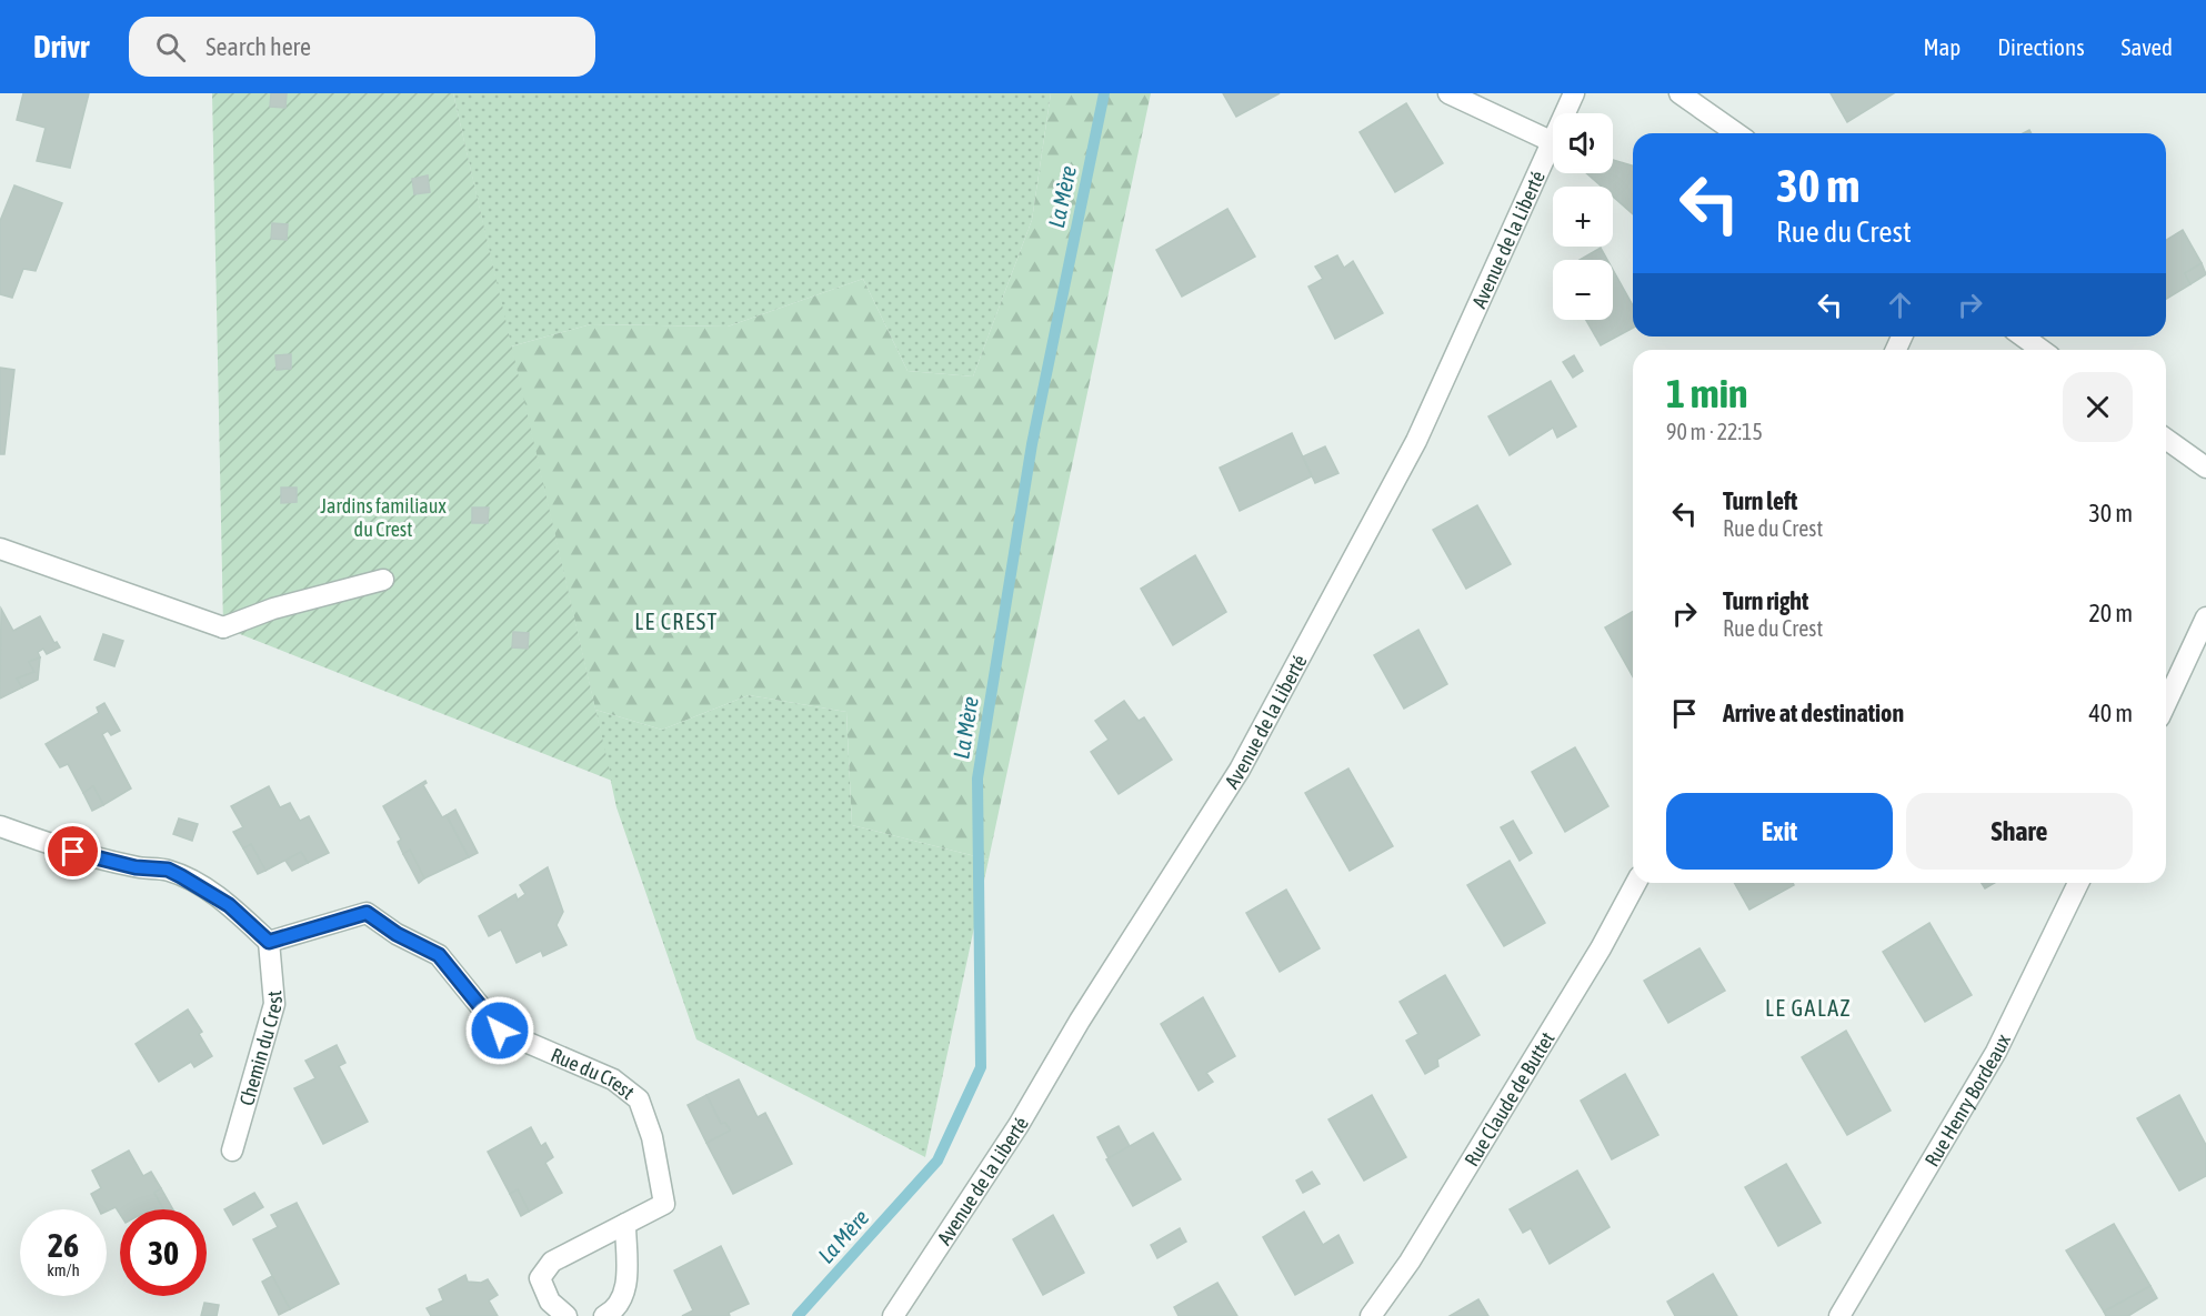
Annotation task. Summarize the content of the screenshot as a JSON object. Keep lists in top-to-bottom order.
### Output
{
  "streets": {
    "street": [
      "Avenue de la Liberté",
      "Chemin du Crest",
      "Rue du Crest",
      "Rue Claude de Buttet",
      "Rue Henry Bordeaux"
    ]
  },
  "crossings": [
    ["Chemin du Crest", "Rue du Crest"]
  ],
  "districts": ["LE CREST", "LE GALAZ"],
  "water": ["La Mère"],
  "parks": ["Jardins familiaux du Crest"],
  "page": {
    "header": "Drivr",
    "search": "Search here",
    "nav": ["Map", "Directions", "Saved"],
    "map_buttons": ["+", "−"],
    "turn": ["30 m", "Rue du Crest"],
    "heading": ["1 min", "90 m · 22:15"],
    "list": [
      {
        "name": "Turn left",
        "note": "Rue du Crest",
        "value": "30 m"
      },
      {
        "name": "Turn right",
        "note": "Rue du Crest",
        "value": "20 m"
      },
      {
        "name": "Arrive at destination",
        "value": "40 m"
      }
    ],
    "buttons": ["Exit", "Share"],
    "speed": "26 km/h",
    "limit": "30"
  }
}
